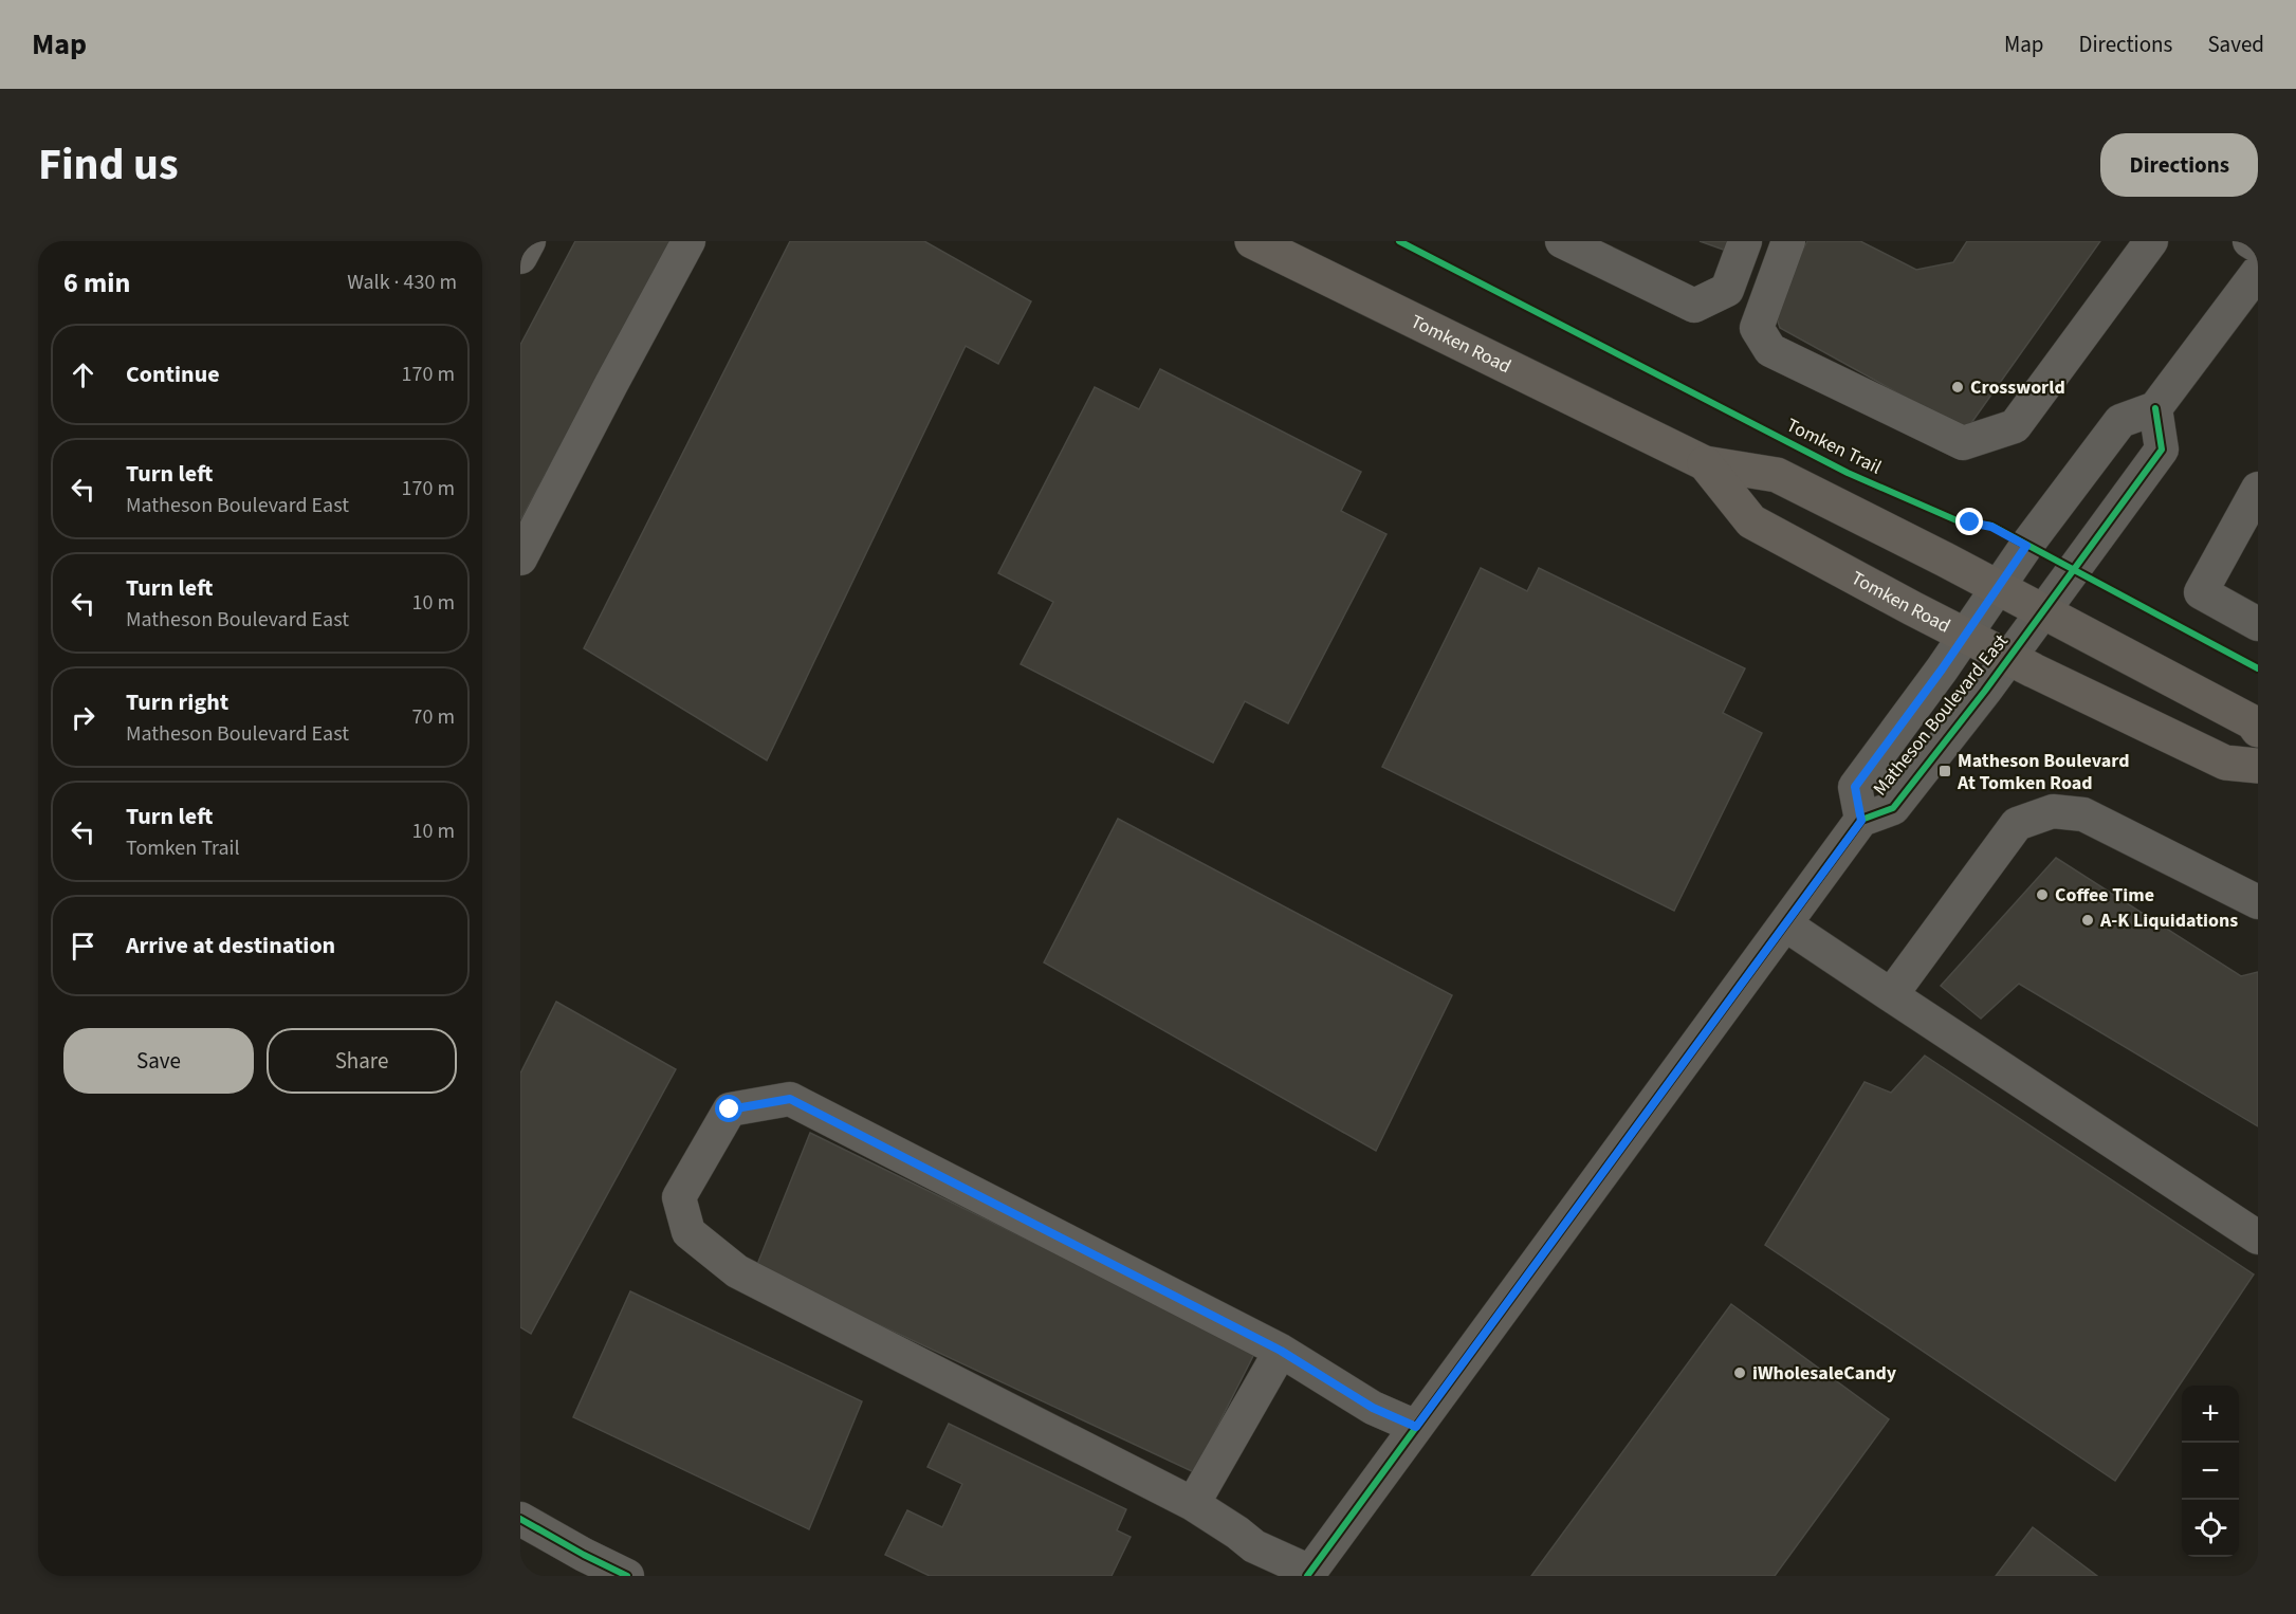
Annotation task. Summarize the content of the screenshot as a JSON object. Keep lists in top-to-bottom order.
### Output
{
  "streets": {
    "main road": ["Tomken Road"],
    "street": ["Matheson Boulevard East"],
    "cycle path": ["Tomken Trail"]
  },
  "crossings": [
    ["Tomken Road", "Matheson Boulevard East"]
  ],
  "places": {
    "other": [
      "Crossworld",
      "Coffee Time",
      "A-K Liquidations",
      "iWholesaleCandy"
    ],
    "transit": ["Matheson Boulevard At Tomken Road"]
  },
  "page": {
    "header": "Map",
    "nav": ["Map", "Directions", "Saved"],
    "title": "Find us",
    "buttons": [
      "Directions",
      ["Save", "Share"]
    ],
    "heading": ["6 min", "Walk · 430 m"],
    "list": [
      ["Continue", "170 m"],
      ["Turn left", "Matheson Boulevard East", "170 m"],
      ["Turn left", "Matheson Boulevard East", "10 m"],
      ["Turn right", "Matheson Boulevard East", "70 m"],
      ["Turn left", "Tomken Trail", "10 m"],
      "Arrive at destination"
    ],
    "map_buttons": ["+", "−"]
  }
}
